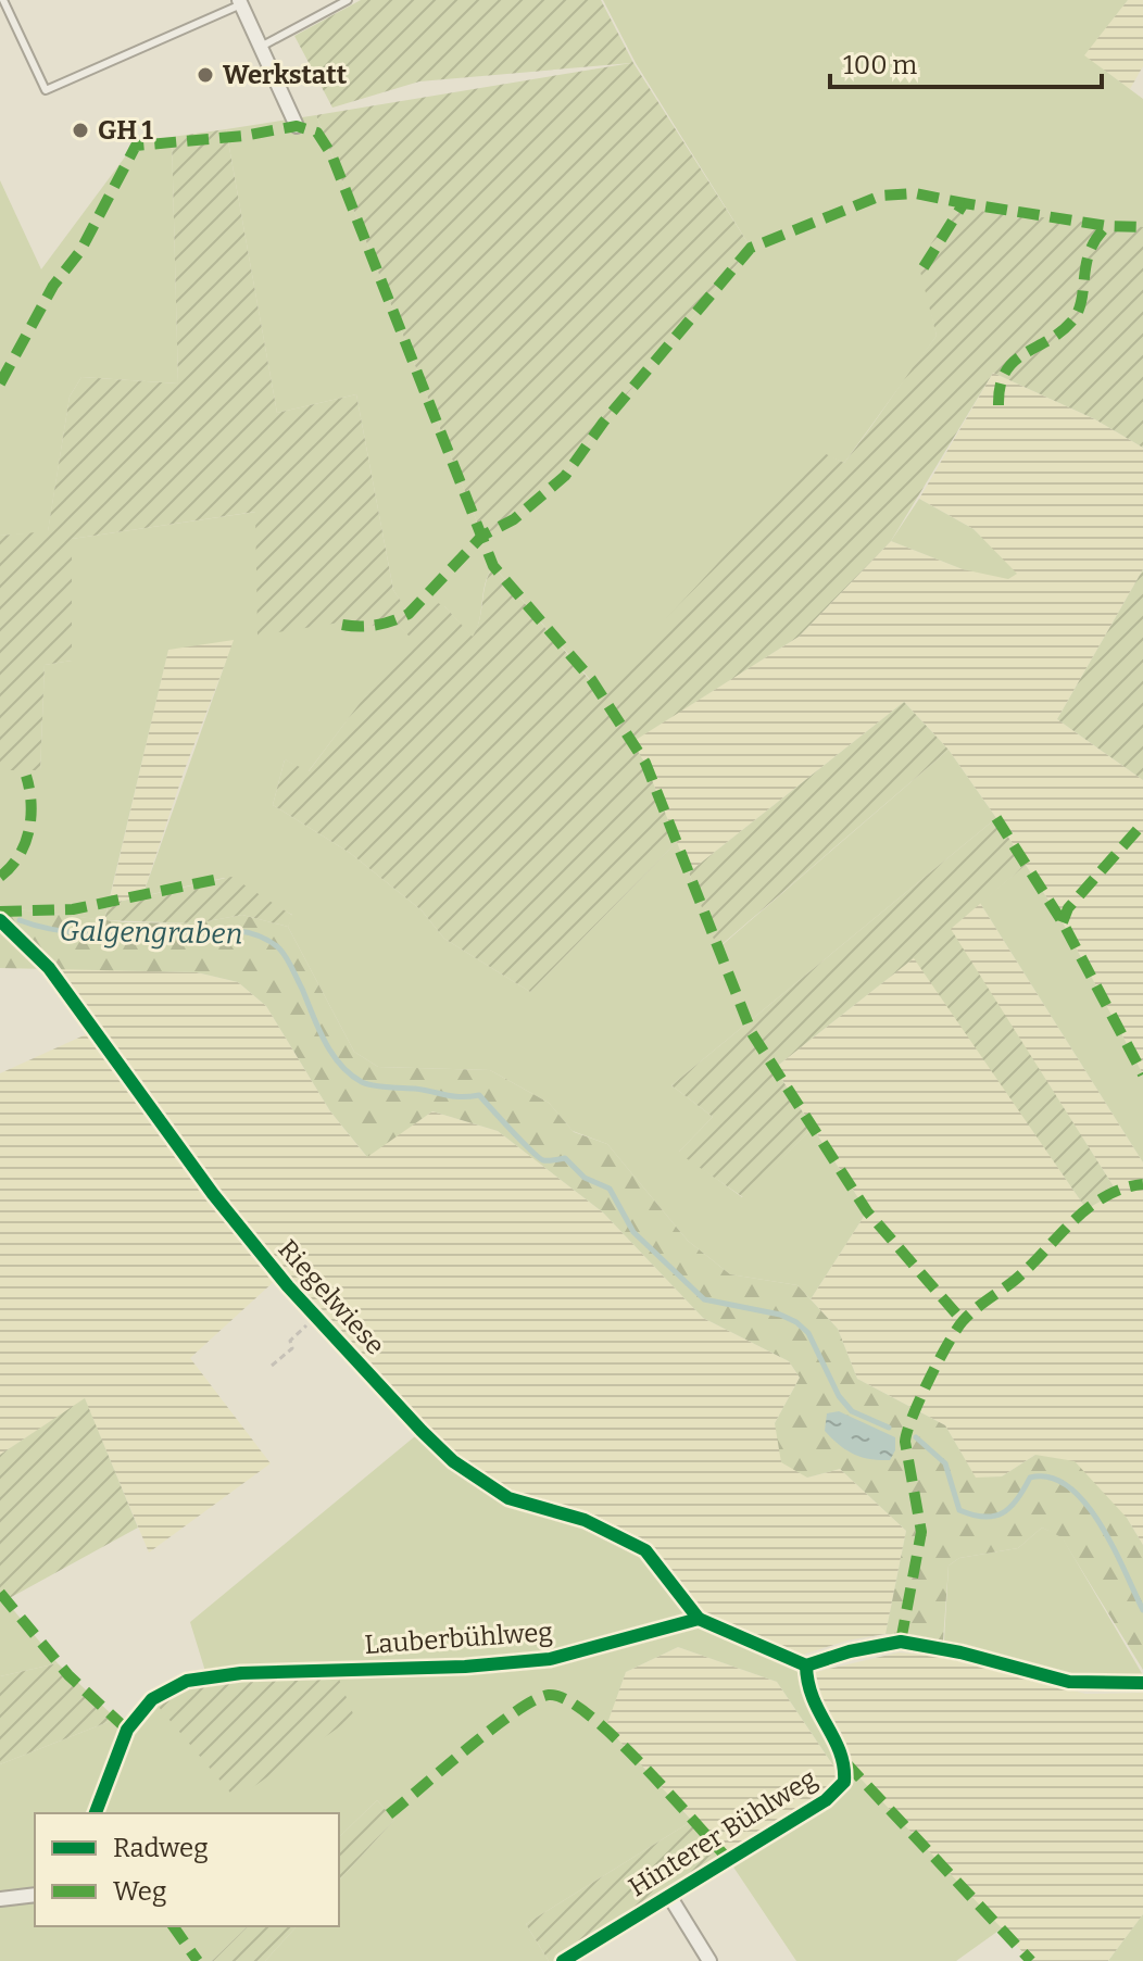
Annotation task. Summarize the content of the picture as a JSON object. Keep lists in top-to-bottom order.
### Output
{
  "streets": {
    "street": ["Riegelwiese", "Lauberbühlweg", "Hinterer Bühlweg"]
  },
  "crossings": [
    ["Riegelwiese", "Lauberbühlweg"]
  ],
  "water": ["Galgengraben"],
  "places": ["Werkstatt", "GH 1"],
  "legend": ["Radweg", "Weg"],
  "scale_bar": "100 m"
}
